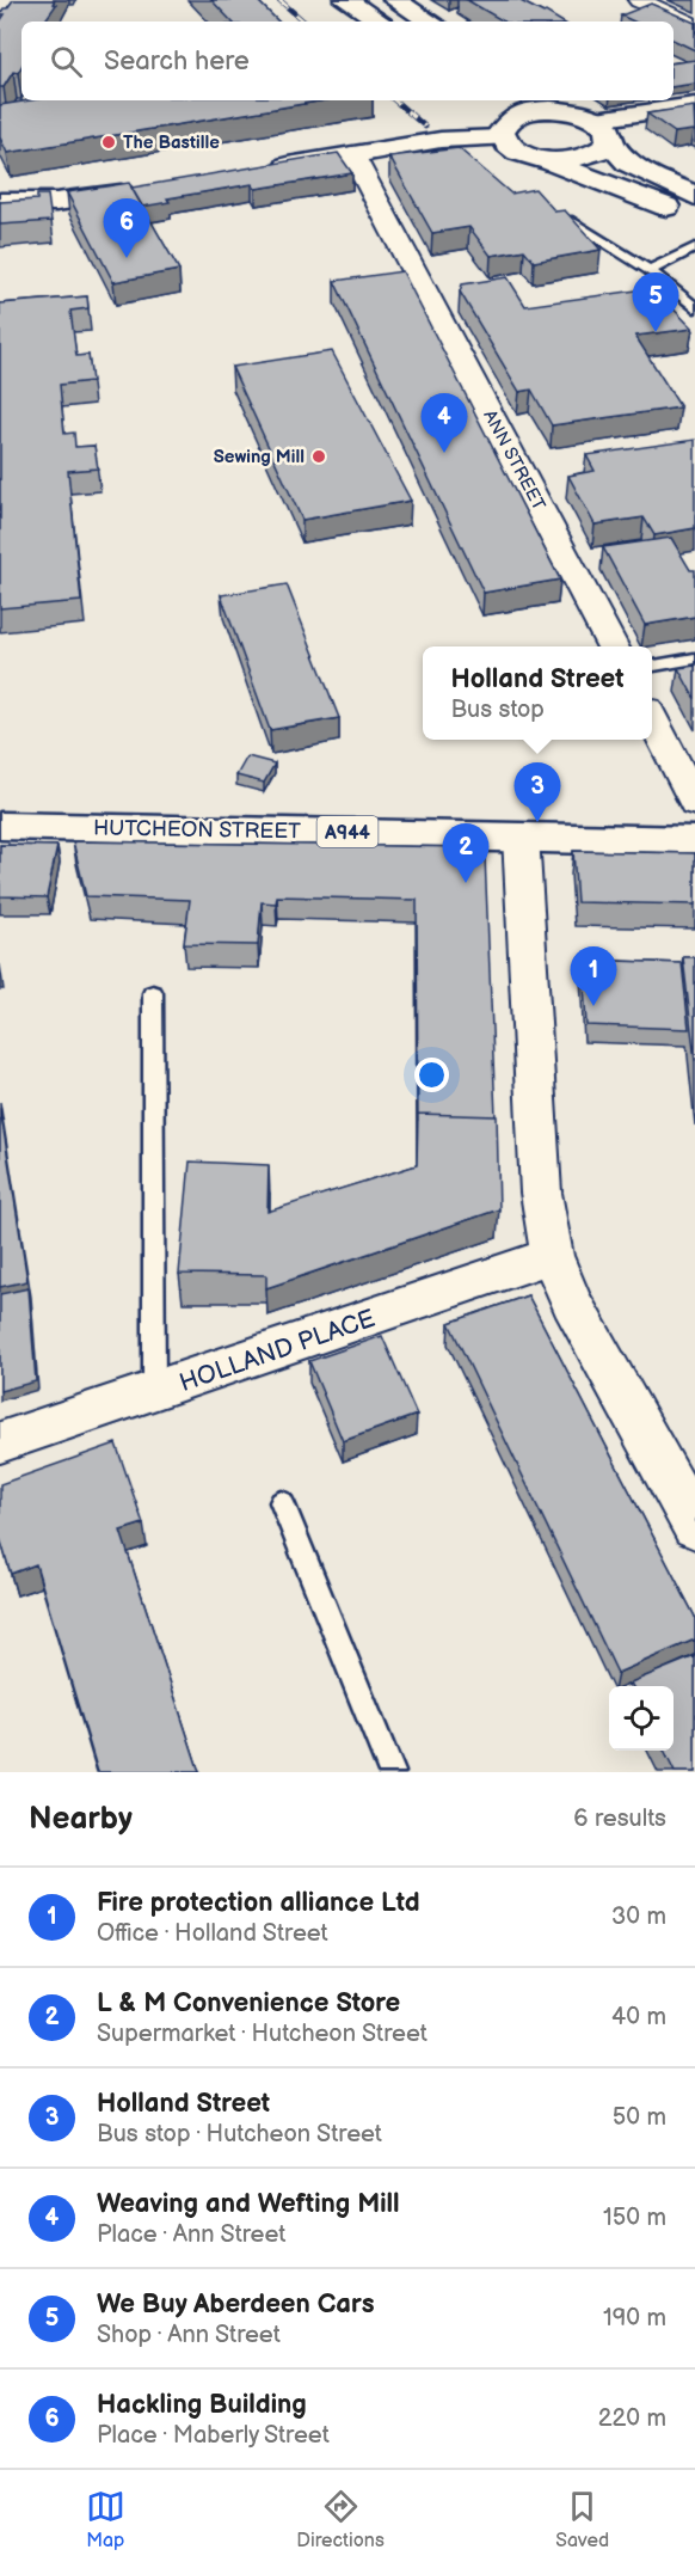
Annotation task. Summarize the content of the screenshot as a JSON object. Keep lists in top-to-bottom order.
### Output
{
  "streets": {
    "main road": ["HUTCHEON STREET", "A944"],
    "street": ["ANN STREET", "HOLLAND PLACE"]
  },
  "places": ["The Bastille", "Sewing Mill"],
  "page": {
    "search": "Search here",
    "pins": [
      "6",
      "5",
      "4",
      "3",
      "2",
      "1"
    ],
    "popup": ["Holland Street", "Bus stop"],
    "heading": ["Nearby", "6 results"],
    "list": [
      {
        "mark": "1",
        "name": "Fire protection alliance Ltd",
        "note": "Office · Holland Street",
        "value": "30 m"
      },
      {
        "mark": "2",
        "name": "L & M Convenience Store",
        "note": "Supermarket · Hutcheon Street",
        "value": "40 m"
      },
      {
        "mark": "3",
        "name": "Holland Street",
        "note": "Bus stop · Hutcheon Street",
        "value": "50 m"
      },
      {
        "mark": "4",
        "name": "Weaving and Wefting Mill",
        "note": "Place · Ann Street",
        "value": "150 m"
      },
      {
        "mark": "5",
        "name": "We Buy Aberdeen Cars",
        "note": "Shop · Ann Street",
        "value": "190 m"
      },
      {
        "mark": "6",
        "name": "Hackling Building",
        "note": "Place · Maberly Street",
        "value": "220 m"
      }
    ],
    "nav": ["Map", "Directions", "Saved"]
  }
}
